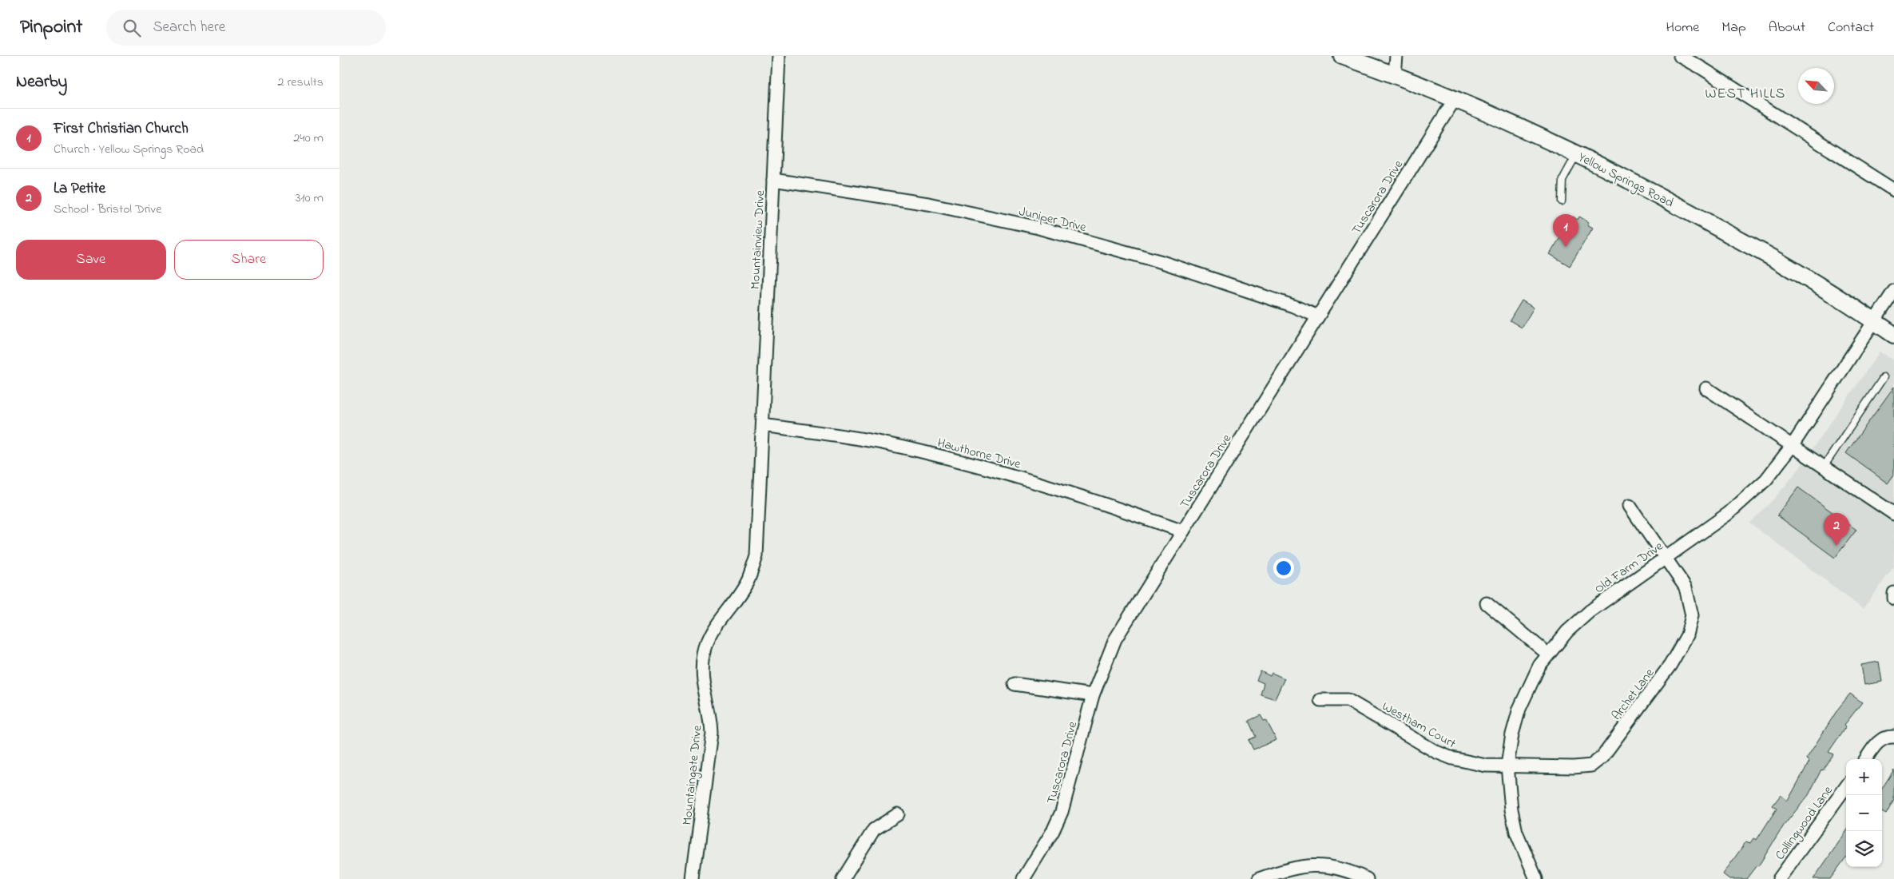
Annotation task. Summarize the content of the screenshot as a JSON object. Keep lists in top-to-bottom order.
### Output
{
  "streets": {
    "main road": ["Yellow Springs Road"],
    "street": [
      "Tuscarora Drive",
      "Juniper Drive",
      "Mountainview Drive",
      "Hawthorne Drive",
      "Old Farm Drive",
      "Archet Lane",
      "Westham Court",
      "Mountaingate Drive",
      "Collingwood Lane"
    ]
  },
  "crossings": [
    ["Yellow Springs Road", "Tuscarora Drive"],
    ["Yellow Springs Road", "Old Farm Drive"],
    ["Tuscarora Drive", "Juniper Drive"],
    ["Tuscarora Drive", "Hawthorne Drive"],
    ["Juniper Drive", "Mountainview Drive"],
    ["Mountainview Drive", "Hawthorne Drive"],
    ["Mountainview Drive", "Mountaingate Drive"],
    ["Hawthorne Drive", "Mountaingate Drive"],
    ["Old Farm Drive", "Archet Lane"],
    ["Old Farm Drive", "Westham Court"],
    ["Archet Lane", "Westham Court"]
  ],
  "districts": ["WEST HILLS"],
  "north": "top left",
  "page": {
    "header": "Pinpoint",
    "search": "Search here",
    "nav": [
      "Home",
      "Map",
      "About",
      "Contact"
    ],
    "heading": ["Nearby", "2 results"],
    "list": [
      {
        "mark": "1",
        "name": "First Christian Church",
        "note": "Church · Yellow Springs Road",
        "value": "240 m"
      },
      {
        "mark": "2",
        "name": "La Petite",
        "note": "School · Bristol Drive",
        "value": "310 m"
      }
    ],
    "pins": ["1", "2"],
    "buttons": ["Save", "Share"],
    "map_buttons": ["+", "−"]
  }
}
